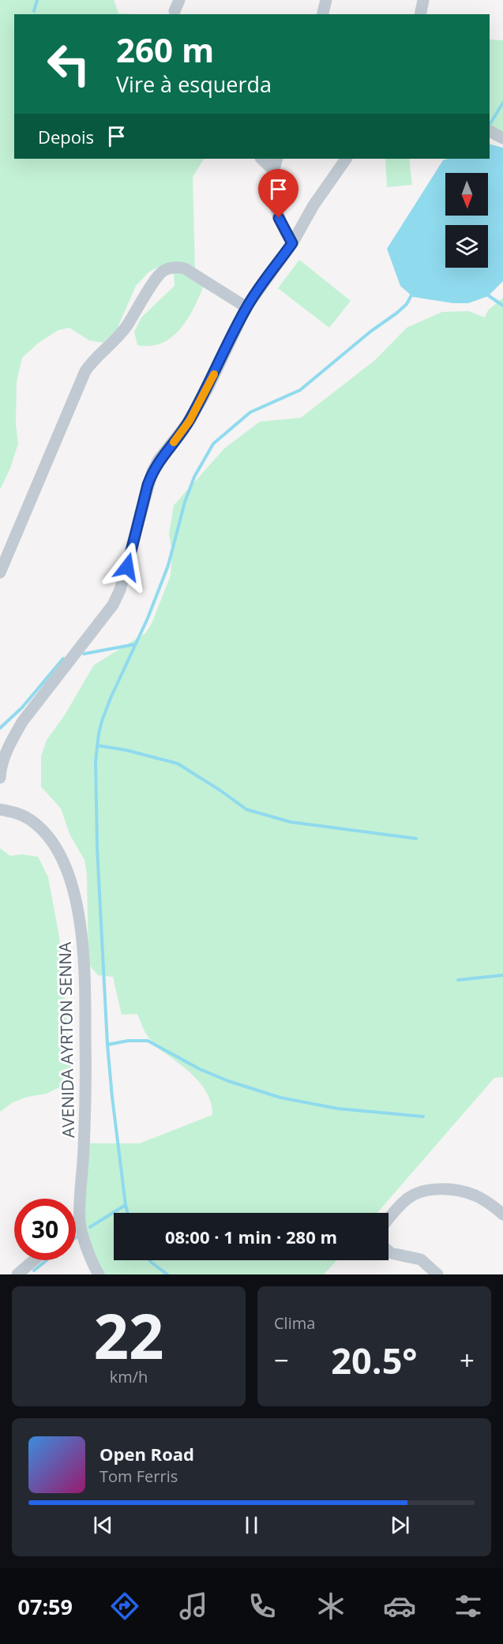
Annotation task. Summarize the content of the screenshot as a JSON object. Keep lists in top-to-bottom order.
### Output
{
  "streets": {
    "street": ["AVENIDA AYRTON SENNA"]
  },
  "north": "bottom",
  "page": {
    "turn": ["260 m", "Vire à esquerda"],
    "then": "Depois",
    "limit": "30",
    "trip": "08:00 · 1 min · 280 m",
    "tile": [
      ["22", "km/h"],
      "Clima"
    ],
    "heat": ["−", "20.5°", "+"],
    "song": ["Open Road", "Tom Ferris"],
    "tabs": "07:59"
  }
}
